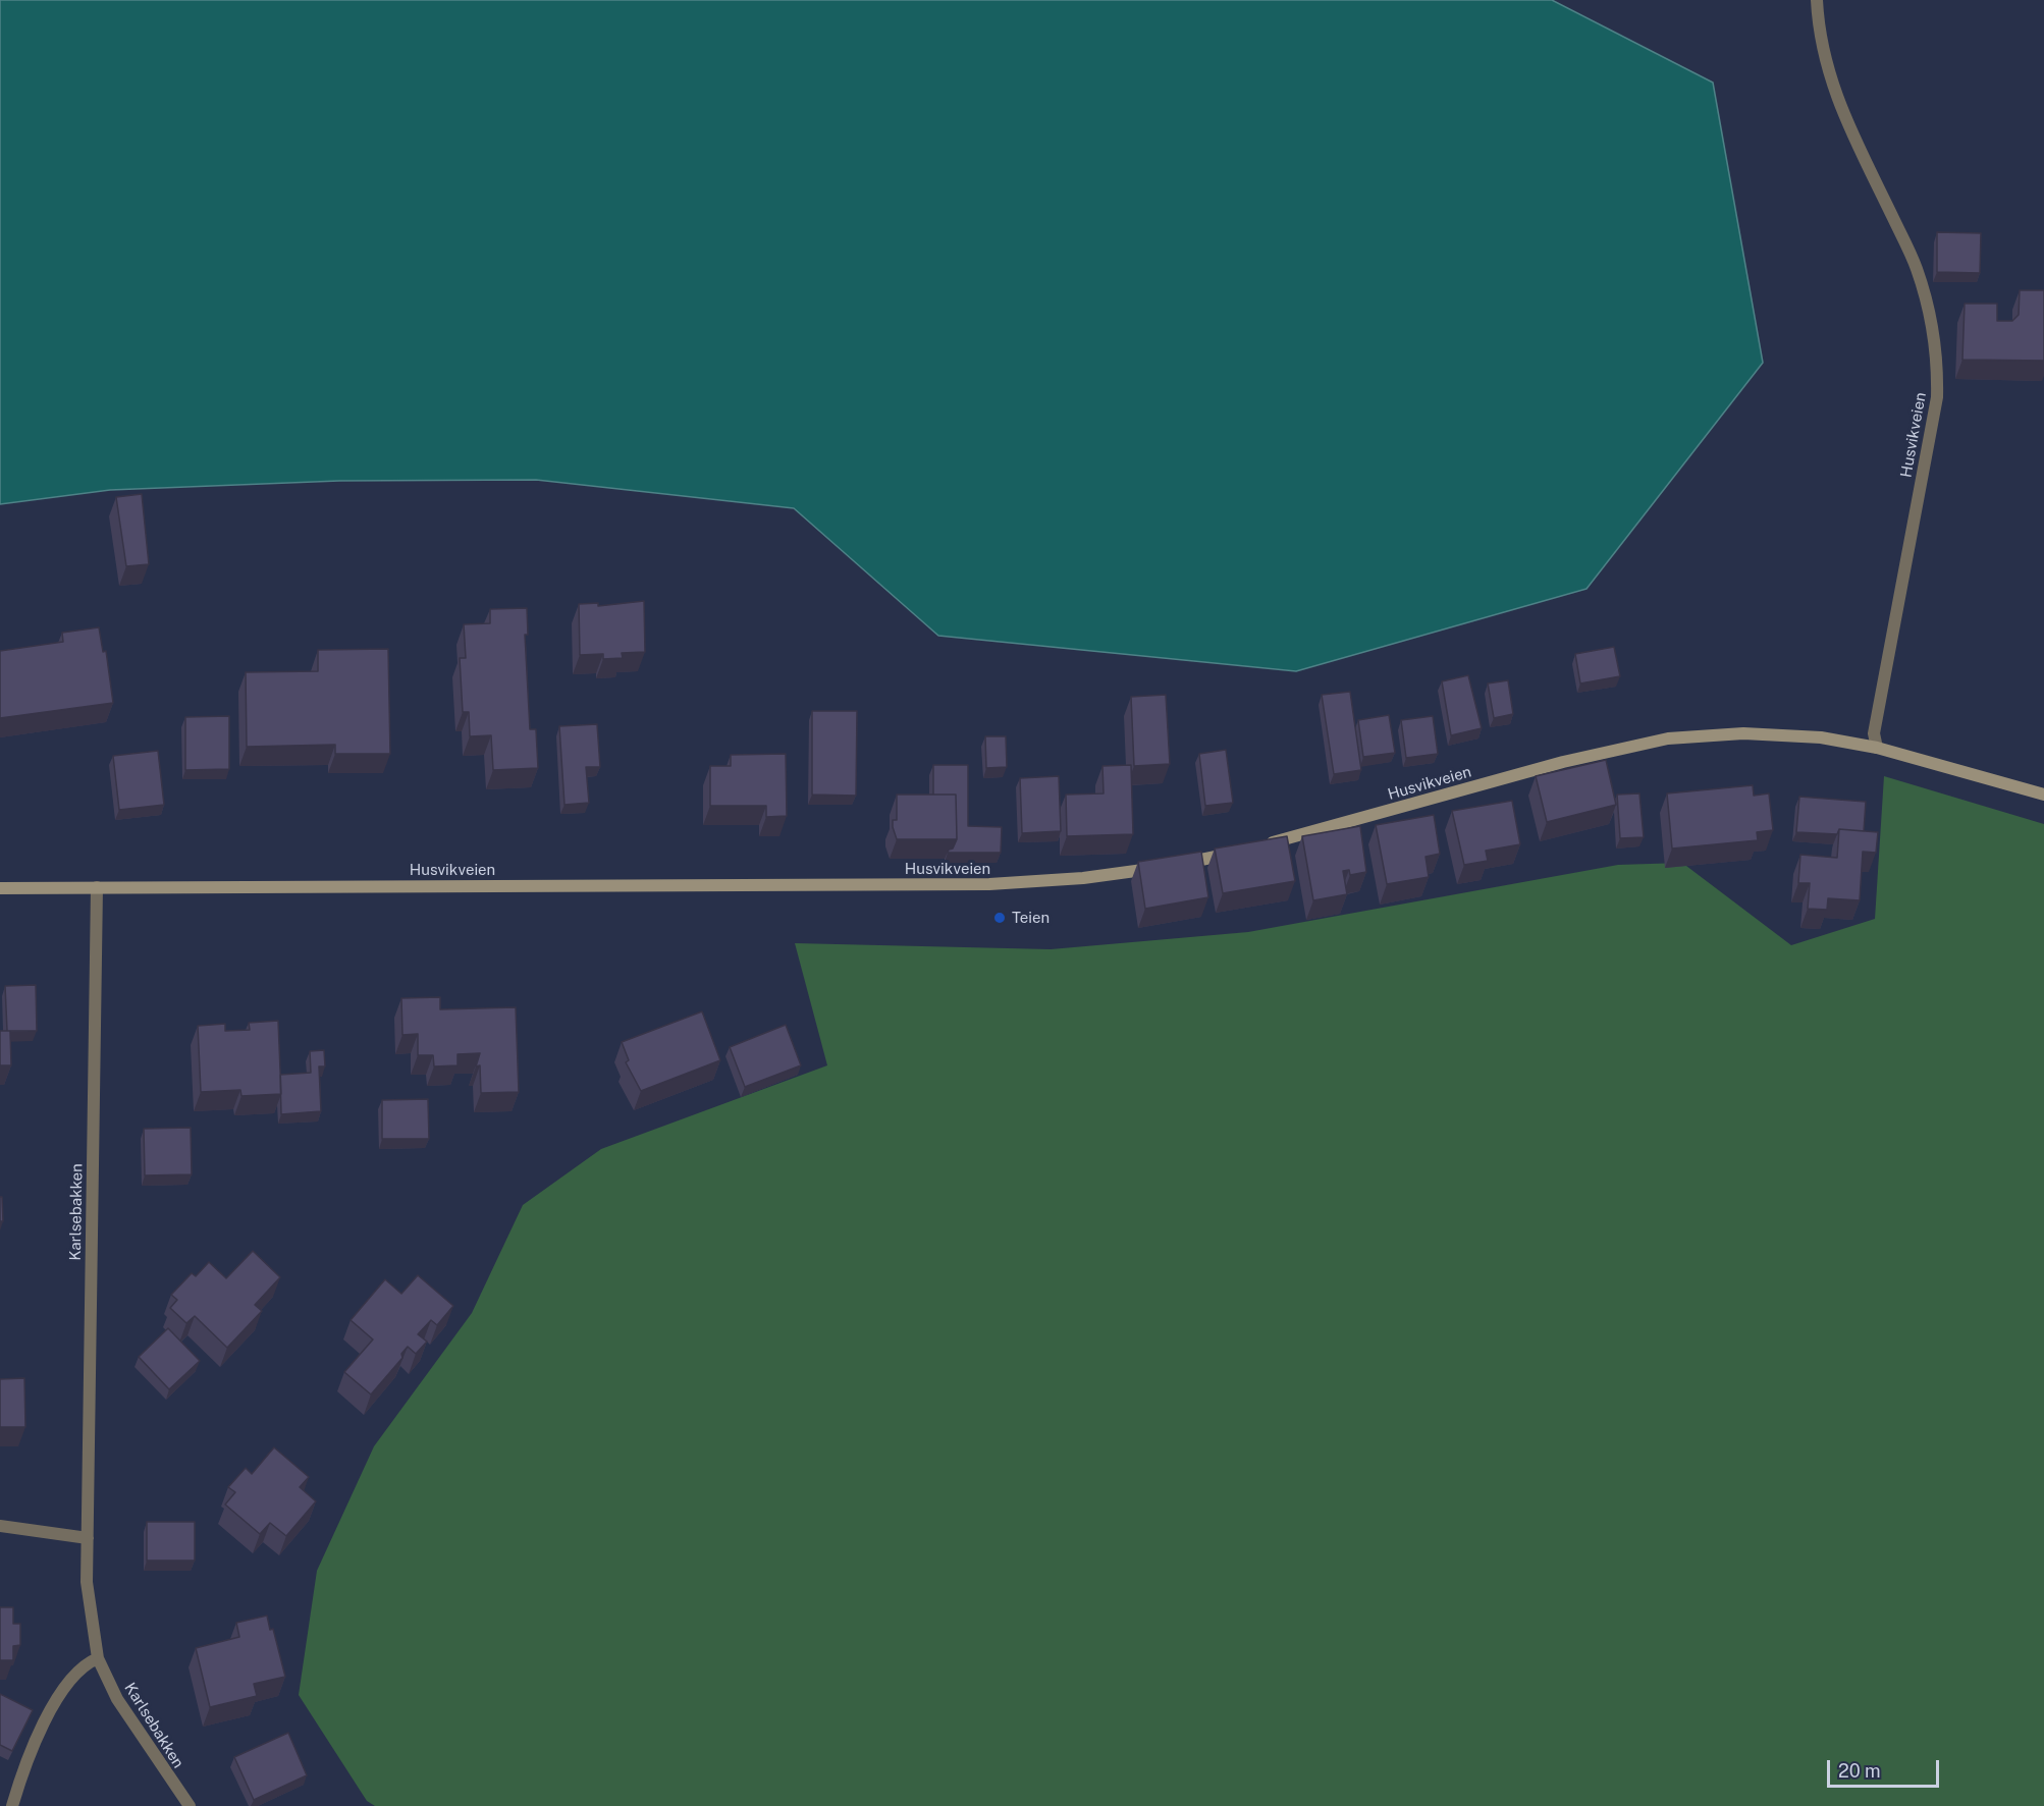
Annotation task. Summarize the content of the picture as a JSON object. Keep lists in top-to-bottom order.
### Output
{
  "streets": {
    "main road": ["Husvikveien"],
    "street": ["Karlsebakken"]
  },
  "crossings": [
    ["Husvikveien", "Karlsebakken"]
  ],
  "places": ["Teien"],
  "scale_bar": "20 m"
}
